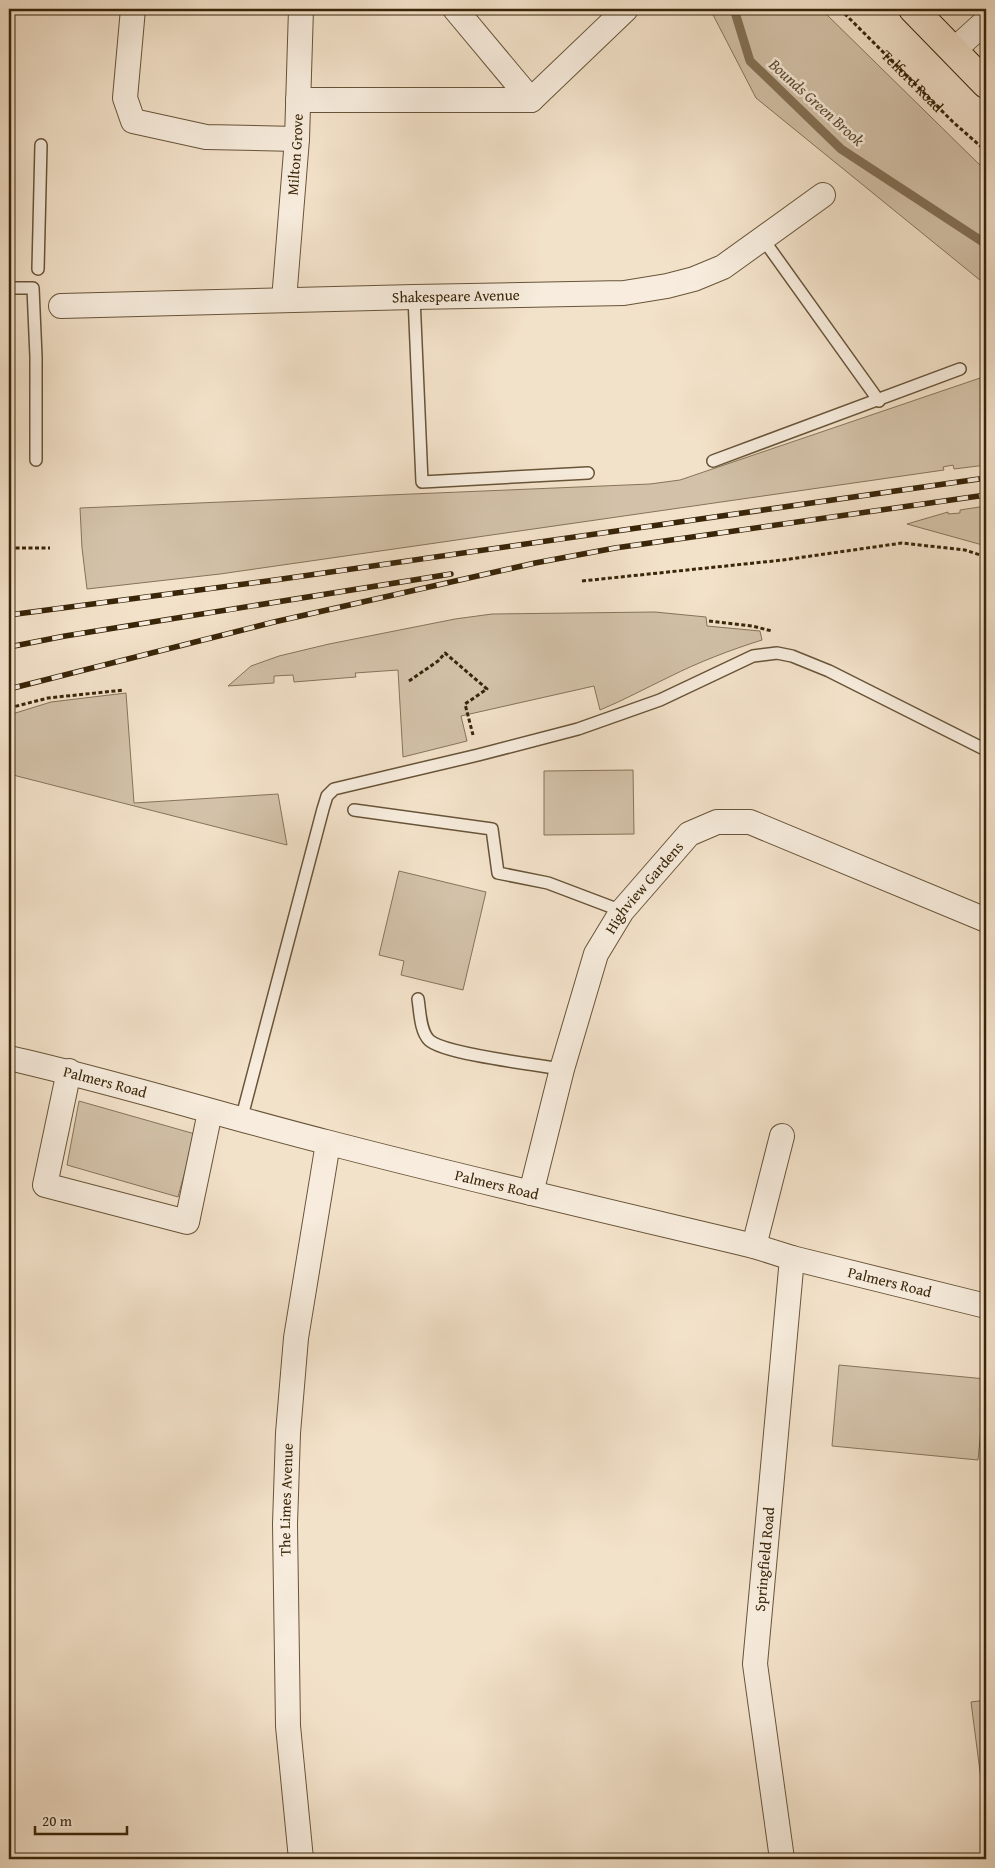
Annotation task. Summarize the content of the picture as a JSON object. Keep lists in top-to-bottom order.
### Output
{
  "streets": {
    "street": [
      "Milton Grove",
      "Shakespeare Avenue",
      "Highview Gardens",
      "Palmers Road",
      "The Limes Avenue",
      "Springfield Road"
    ],
    "path": ["Telford Road"]
  },
  "crossings": [
    ["Milton Grove", "Shakespeare Avenue"],
    ["Highview Gardens", "Palmers Road"],
    ["Palmers Road", "The Limes Avenue"],
    ["Palmers Road", "Springfield Road"]
  ],
  "water": ["Bounds Green Brook"],
  "scale_bar": "20 m"
}
